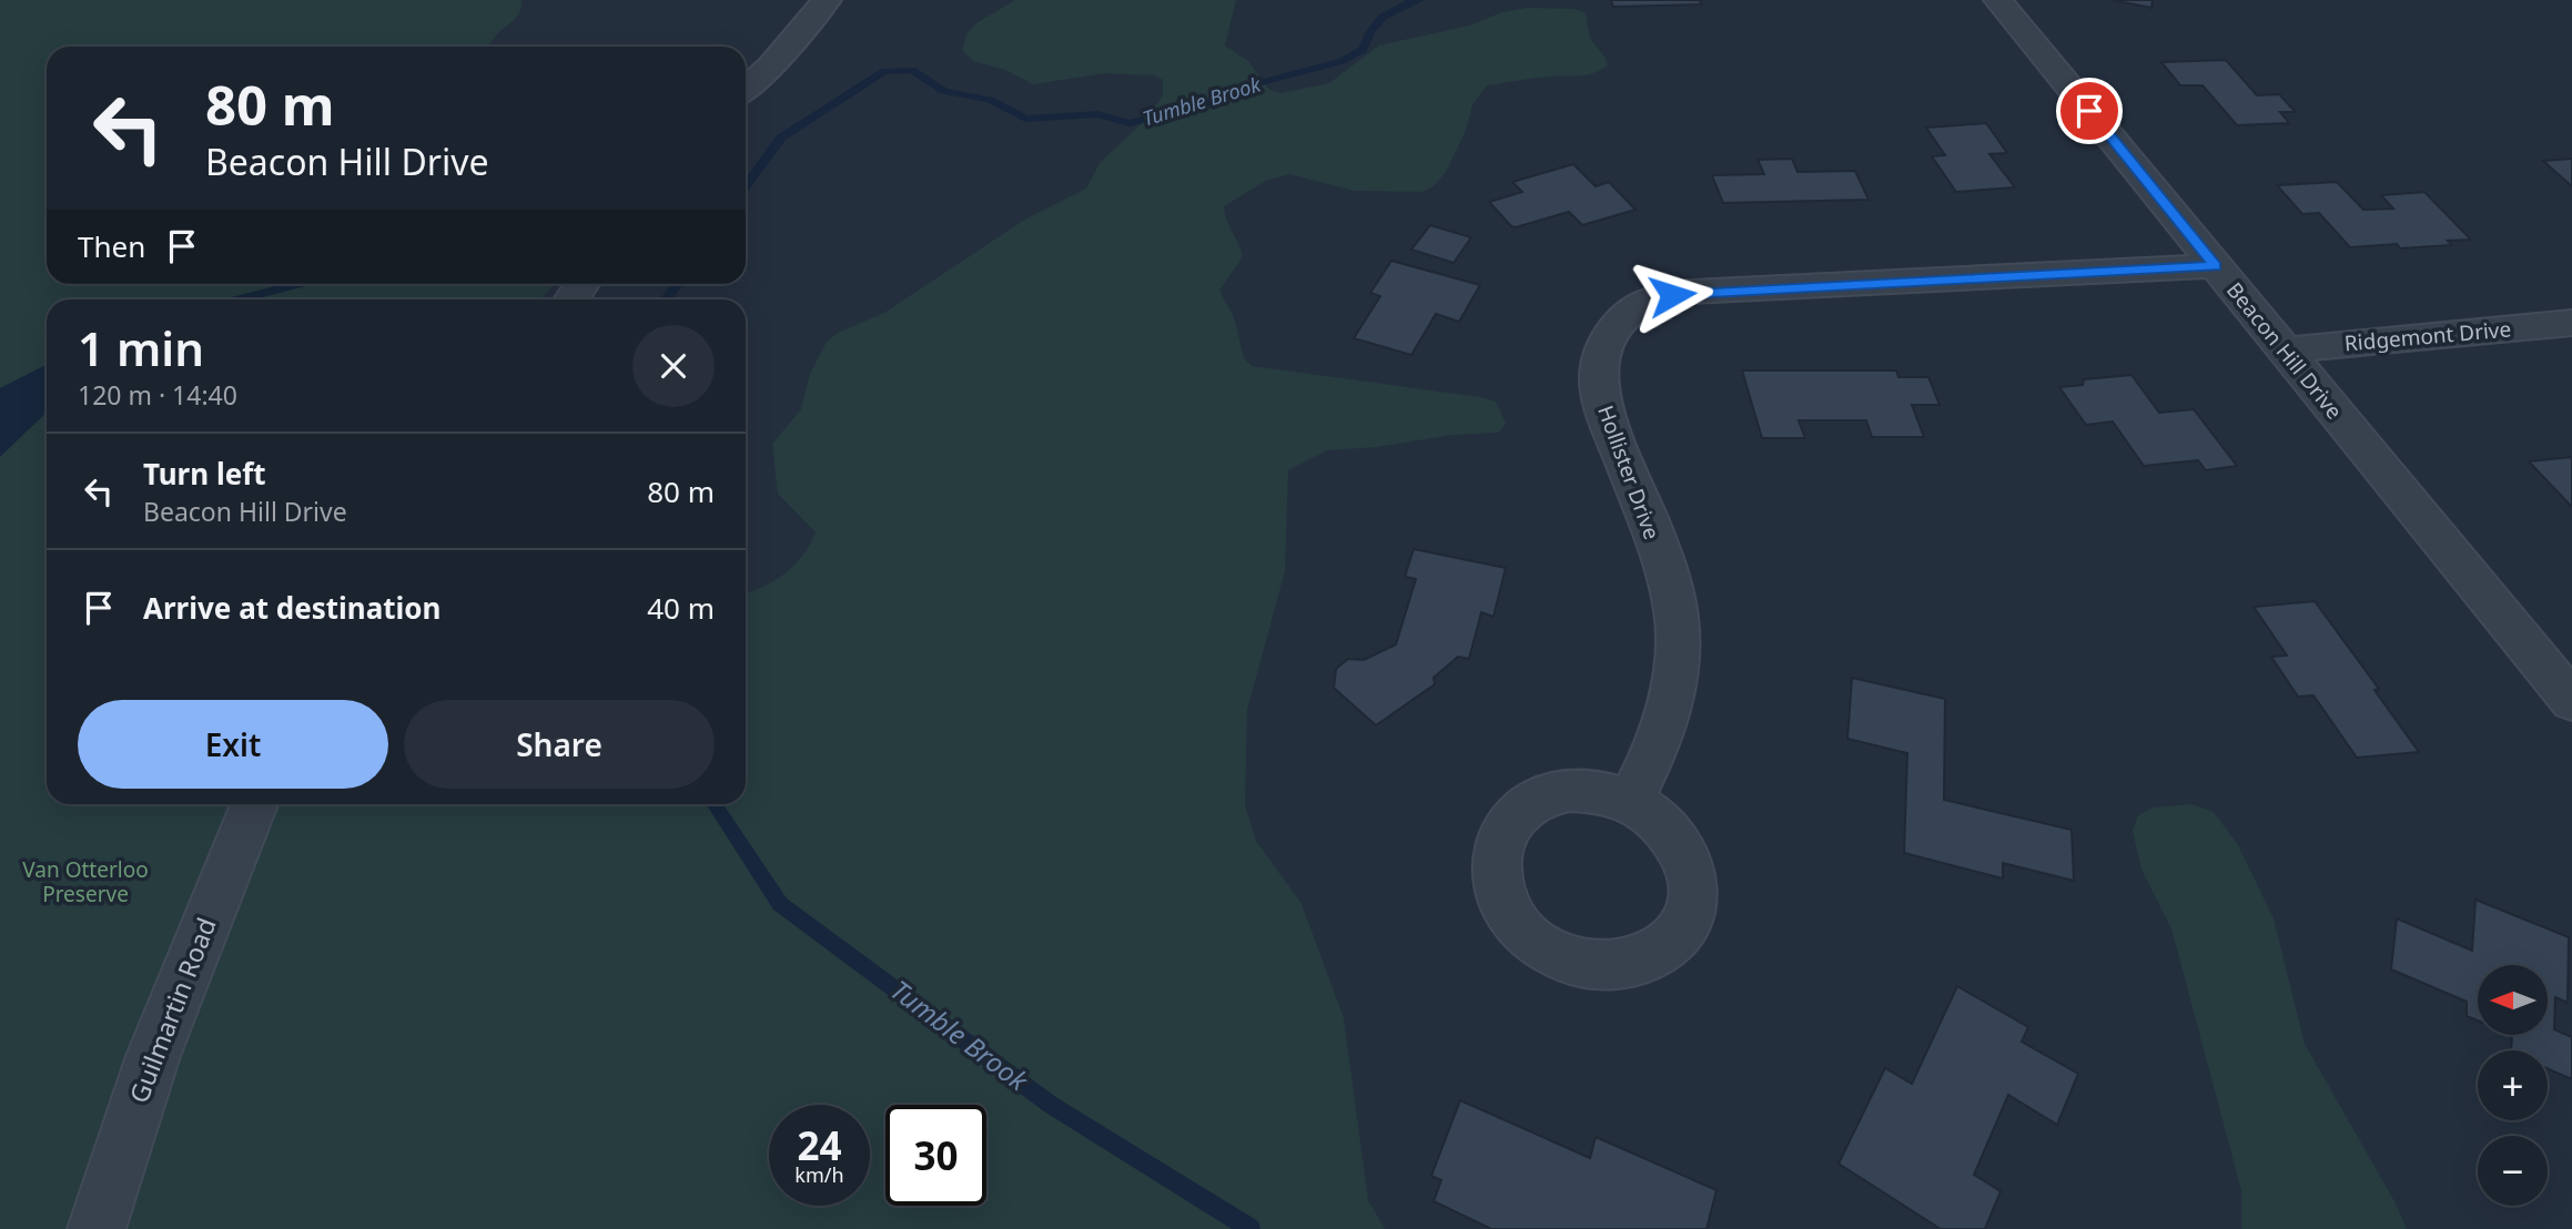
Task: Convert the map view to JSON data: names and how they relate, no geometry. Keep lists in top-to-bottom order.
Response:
{
  "streets": {
    "street": [
      "Ridgemont Drive",
      "Beacon Hill Drive",
      "Hollister Drive",
      "Guilmartin Road"
    ]
  },
  "crossings": [
    ["Ridgemont Drive", "Beacon Hill Drive"],
    ["Beacon Hill Drive", "Hollister Drive"]
  ],
  "water": ["Tumble Brook"],
  "parks": ["Van Otterloo Preserve"],
  "north": "left",
  "page": {
    "turn": ["80 m", "Beacon Hill Drive"],
    "then": "Then",
    "heading": ["1 min", "120 m · 14:40"],
    "list": [
      {
        "name": "Turn left",
        "note": "Beacon Hill Drive",
        "value": "80 m"
      },
      {
        "name": "Arrive at destination",
        "value": "40 m"
      }
    ],
    "buttons": ["Exit", "Share"],
    "map_buttons": ["+", "−"],
    "speed": "24 km/h",
    "limit": "30"
  }
}
